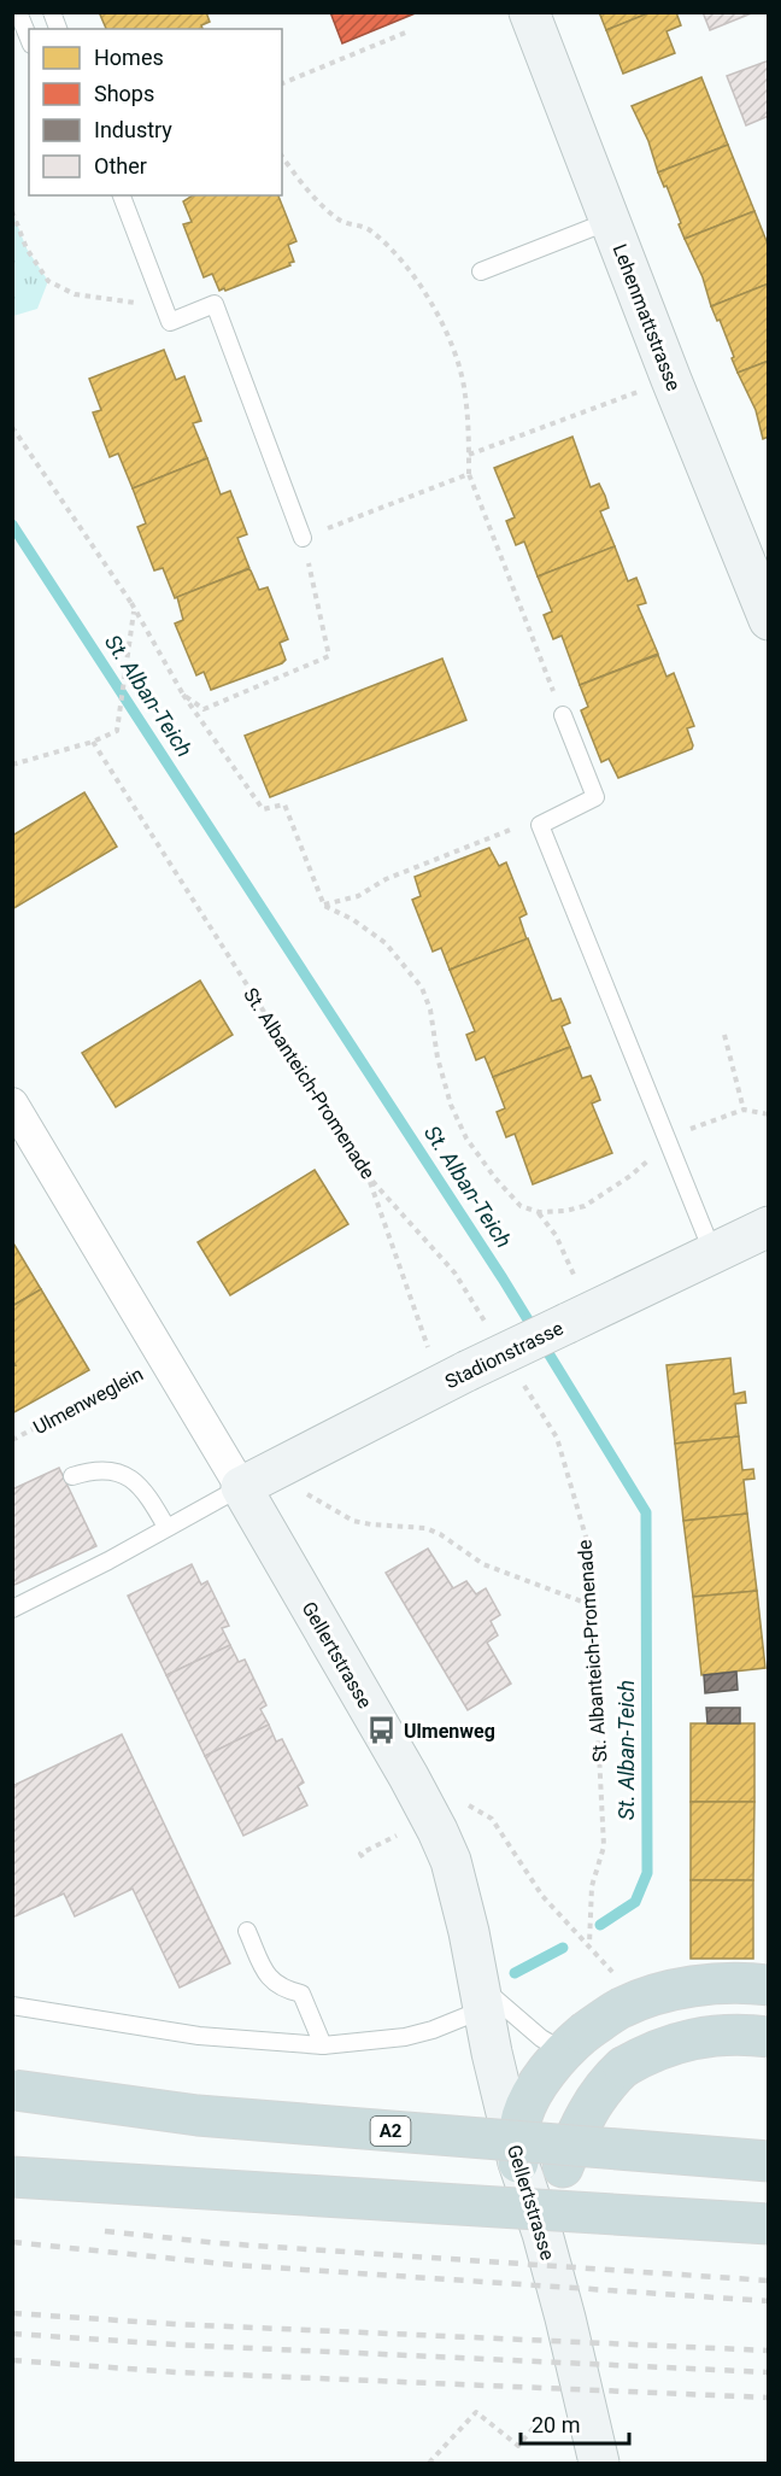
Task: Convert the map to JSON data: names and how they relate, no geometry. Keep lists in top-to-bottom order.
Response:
{
  "streets": {
    "highway": ["A2"],
    "street": ["Lehenmattstrasse", "Stadionstrasse", "Gellertstrasse"],
    "path": ["St. Albanteich-Promenade", "Ulmenweglein"]
  },
  "crossings": [
    ["Stadionstrasse", "Gellertstrasse"],
    ["Ulmenweglein", "Gellertstrasse"]
  ],
  "water": ["St. Alban-Teich"],
  "places": {
    "bus stop": ["Ulmenweg"]
  },
  "legend": [
    "Homes",
    "Shops",
    "Industry",
    "Other"
  ],
  "scale_bar": "20 m"
}
